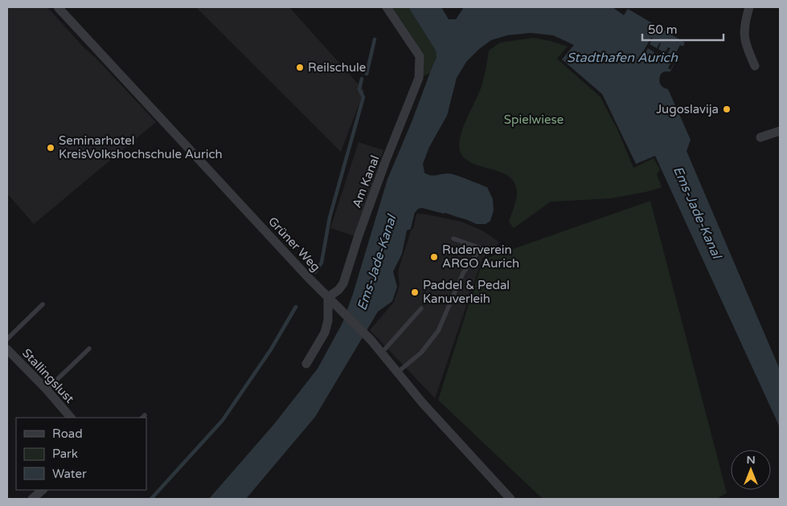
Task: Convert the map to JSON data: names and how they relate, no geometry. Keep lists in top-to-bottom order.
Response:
{
  "streets": {
    "street": ["Am Kanal", "Grüner Weg", "Stallingslust"]
  },
  "crossings": [
    ["Am Kanal", "Grüner Weg"]
  ],
  "water": ["Stadthafen Aurich", "Ems-Jade-Kanal"],
  "parks": ["Spielwiese"],
  "places": [
    "Reilschule",
    "Jugoslavija",
    "Seminarhotel KreisVolkshochschule Aurich",
    "Ruderverein ARGO Aurich",
    "Paddel & Pedal Kanuverleih"
  ],
  "legend": ["Road", "Park", "Water"],
  "scale_bar": "50 m",
  "north": "top"
}
